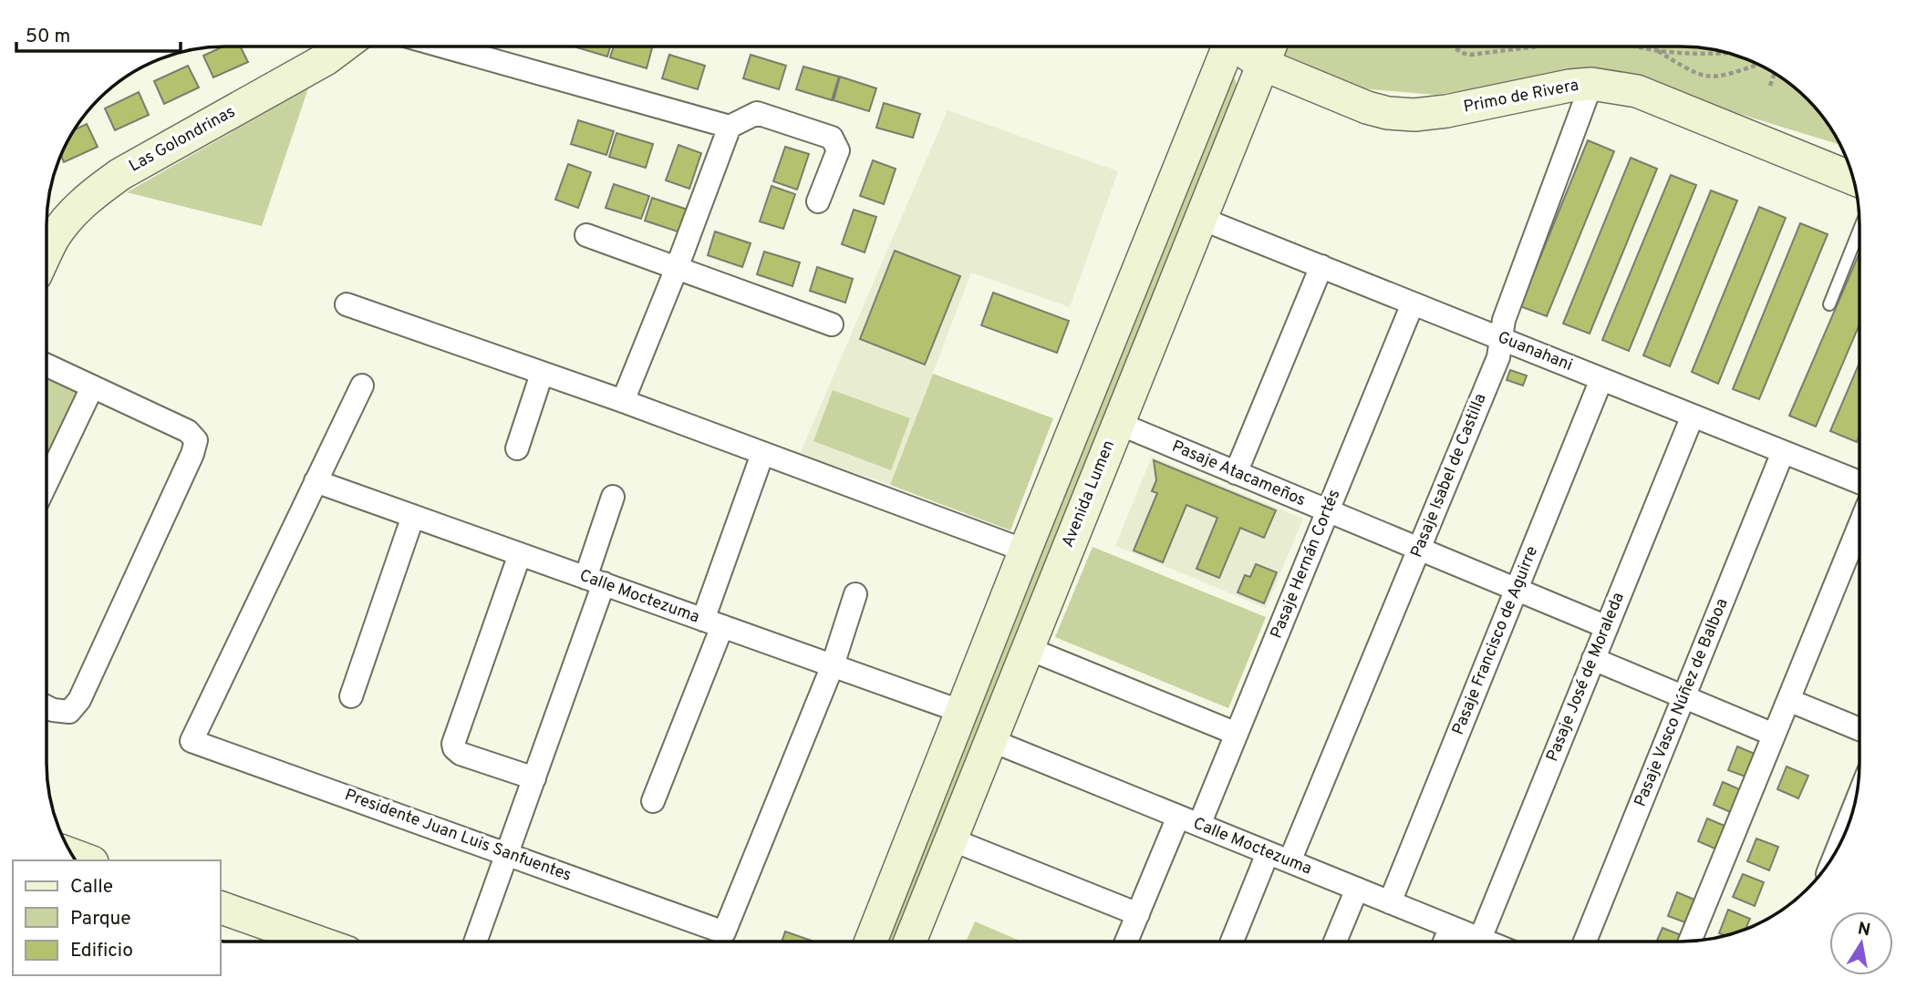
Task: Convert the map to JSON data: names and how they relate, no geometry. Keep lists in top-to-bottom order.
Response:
{
  "streets": {
    "street": [
      "Primo de Rivera",
      "Las Golondrinas",
      "Guanahani",
      "Pasaje Atacameños",
      "Pasaje Isabel de Castilla",
      "Avenida Lumen",
      "Pasaje Hernán Cortés",
      "Calle Moctezuma",
      "Pasaje Francisco de Aguirre",
      "Pasaje José de Moraleda",
      "Pasaje Vasco Núñez de Balboa",
      "Presidente Juan Luis Sanfuentes"
    ]
  },
  "crossings": [
    ["Primo de Rivera", "Pasaje Isabel de Castilla"],
    ["Primo de Rivera", "Avenida Lumen"],
    ["Guanahani", "Pasaje Isabel de Castilla"],
    ["Guanahani", "Avenida Lumen"],
    ["Guanahani", "Pasaje Hernán Cortés"],
    ["Guanahani", "Pasaje Francisco de Aguirre"],
    ["Guanahani", "Pasaje José de Moraleda"],
    ["Guanahani", "Pasaje Vasco Núñez de Balboa"],
    ["Pasaje Atacameños", "Pasaje Isabel de Castilla"],
    ["Pasaje Atacameños", "Avenida Lumen"],
    ["Pasaje Atacameños", "Pasaje Hernán Cortés"],
    ["Pasaje Atacameños", "Pasaje Francisco de Aguirre"],
    ["Pasaje Atacameños", "Pasaje José de Moraleda"],
    ["Pasaje Isabel de Castilla", "Calle Moctezuma"],
    ["Avenida Lumen", "Calle Moctezuma"],
    ["Pasaje Hernán Cortés", "Calle Moctezuma"],
    ["Calle Moctezuma", "Pasaje Francisco de Aguirre"],
    ["Calle Moctezuma", "Pasaje José de Moraleda"],
    ["Calle Moctezuma", "Presidente Juan Luis Sanfuentes"]
  ],
  "legend": ["Calle", "Parque", "Edificio"],
  "scale_bar": "50 m",
  "north": "top"
}
